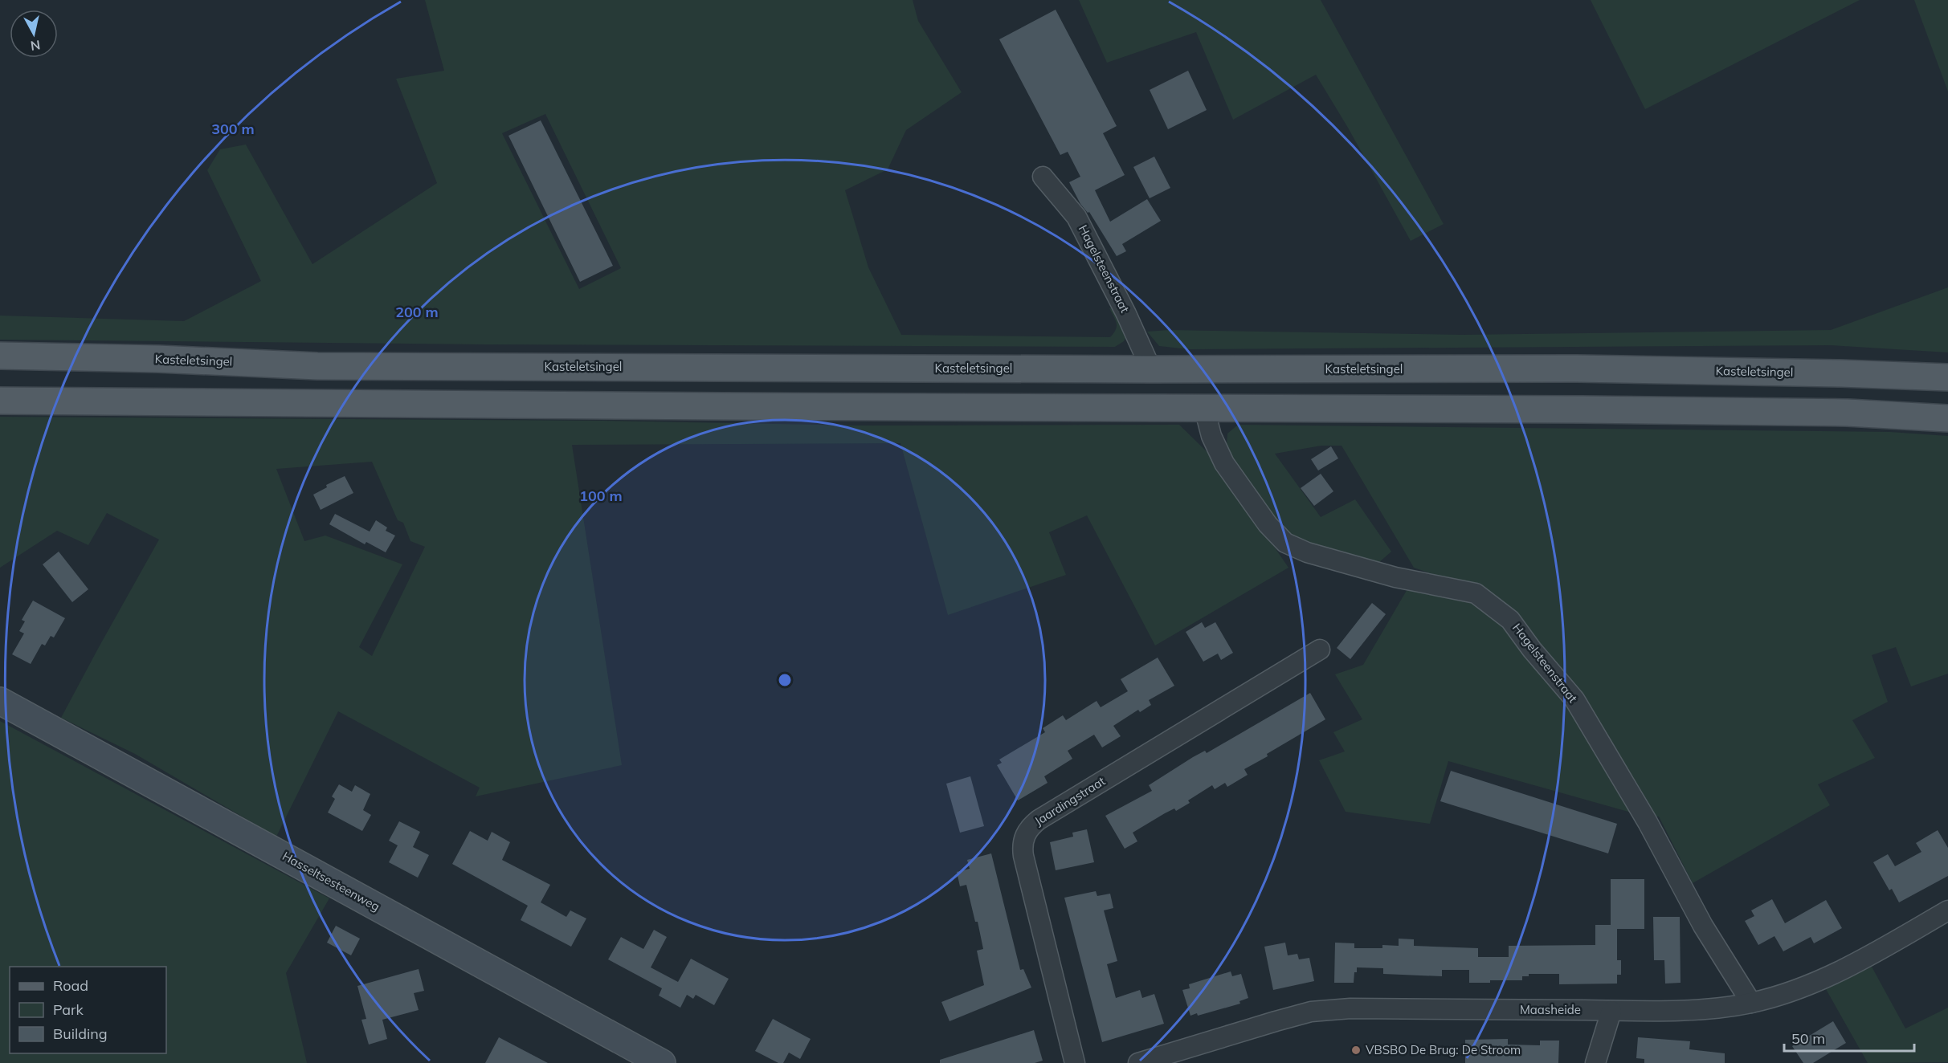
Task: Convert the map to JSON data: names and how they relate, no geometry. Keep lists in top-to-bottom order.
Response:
{
  "streets": {
    "main road": ["Kasteletsingel"],
    "street": [
      "Hagelsteenstraat",
      "Jaardingstraat",
      "Hasseltsesteenweg",
      "Maasheide"
    ]
  },
  "crossings": [
    ["Hagelsteenstraat", "Kasteletsingel"],
    ["Hagelsteenstraat", "Maasheide"]
  ],
  "places": ["VBSBO De Brug: De Stroom"],
  "legend": ["Road", "Park", "Building"],
  "scale_bar": "50 m",
  "north": "bottom",
  "rings": ["300 m", "200 m", "100 m"]
}
